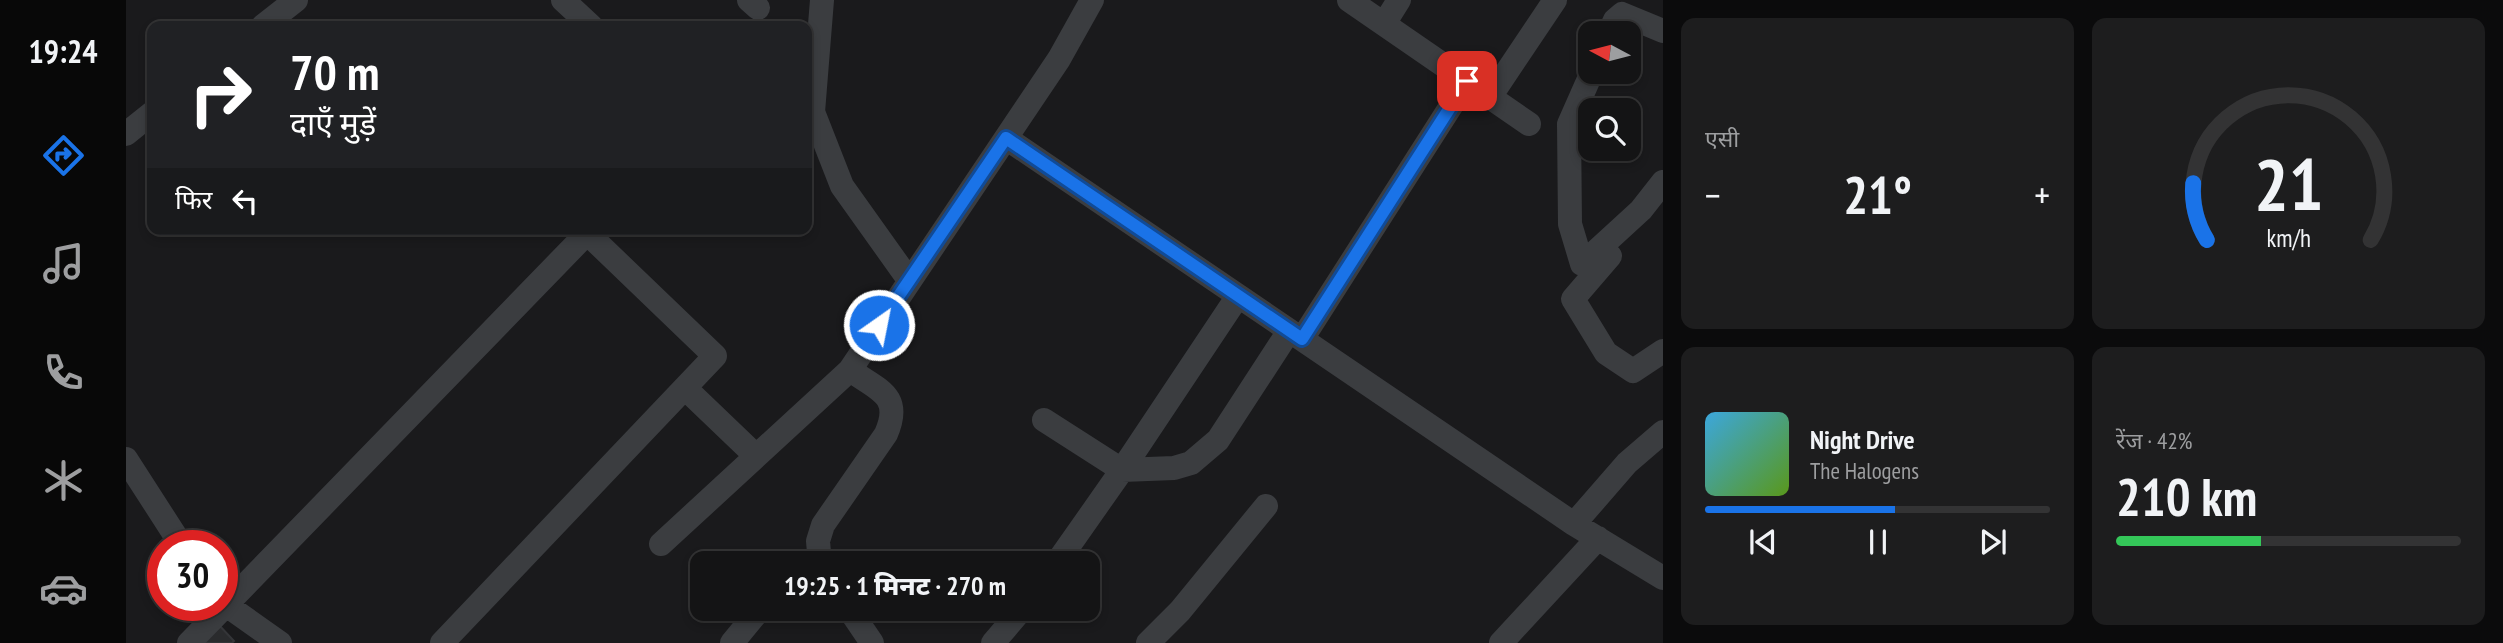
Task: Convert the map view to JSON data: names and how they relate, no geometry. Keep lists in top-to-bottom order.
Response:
{
  "north": "left",
  "page": {
    "tabs": "19:24",
    "tile": [
      "एसी",
      ["रेंज · 42%", "210 km"]
    ],
    "turn": ["70 m", "दाएँ मुड़ें"],
    "heat": ["−", "21°", "+"],
    "then": "फिर",
    "song": ["Night Drive", "The Halogens"],
    "limit": "30",
    "trip": "19:25 · 1 मिनट · 270 m",
    "gauge": ["21", "km/h"]
  }
}
